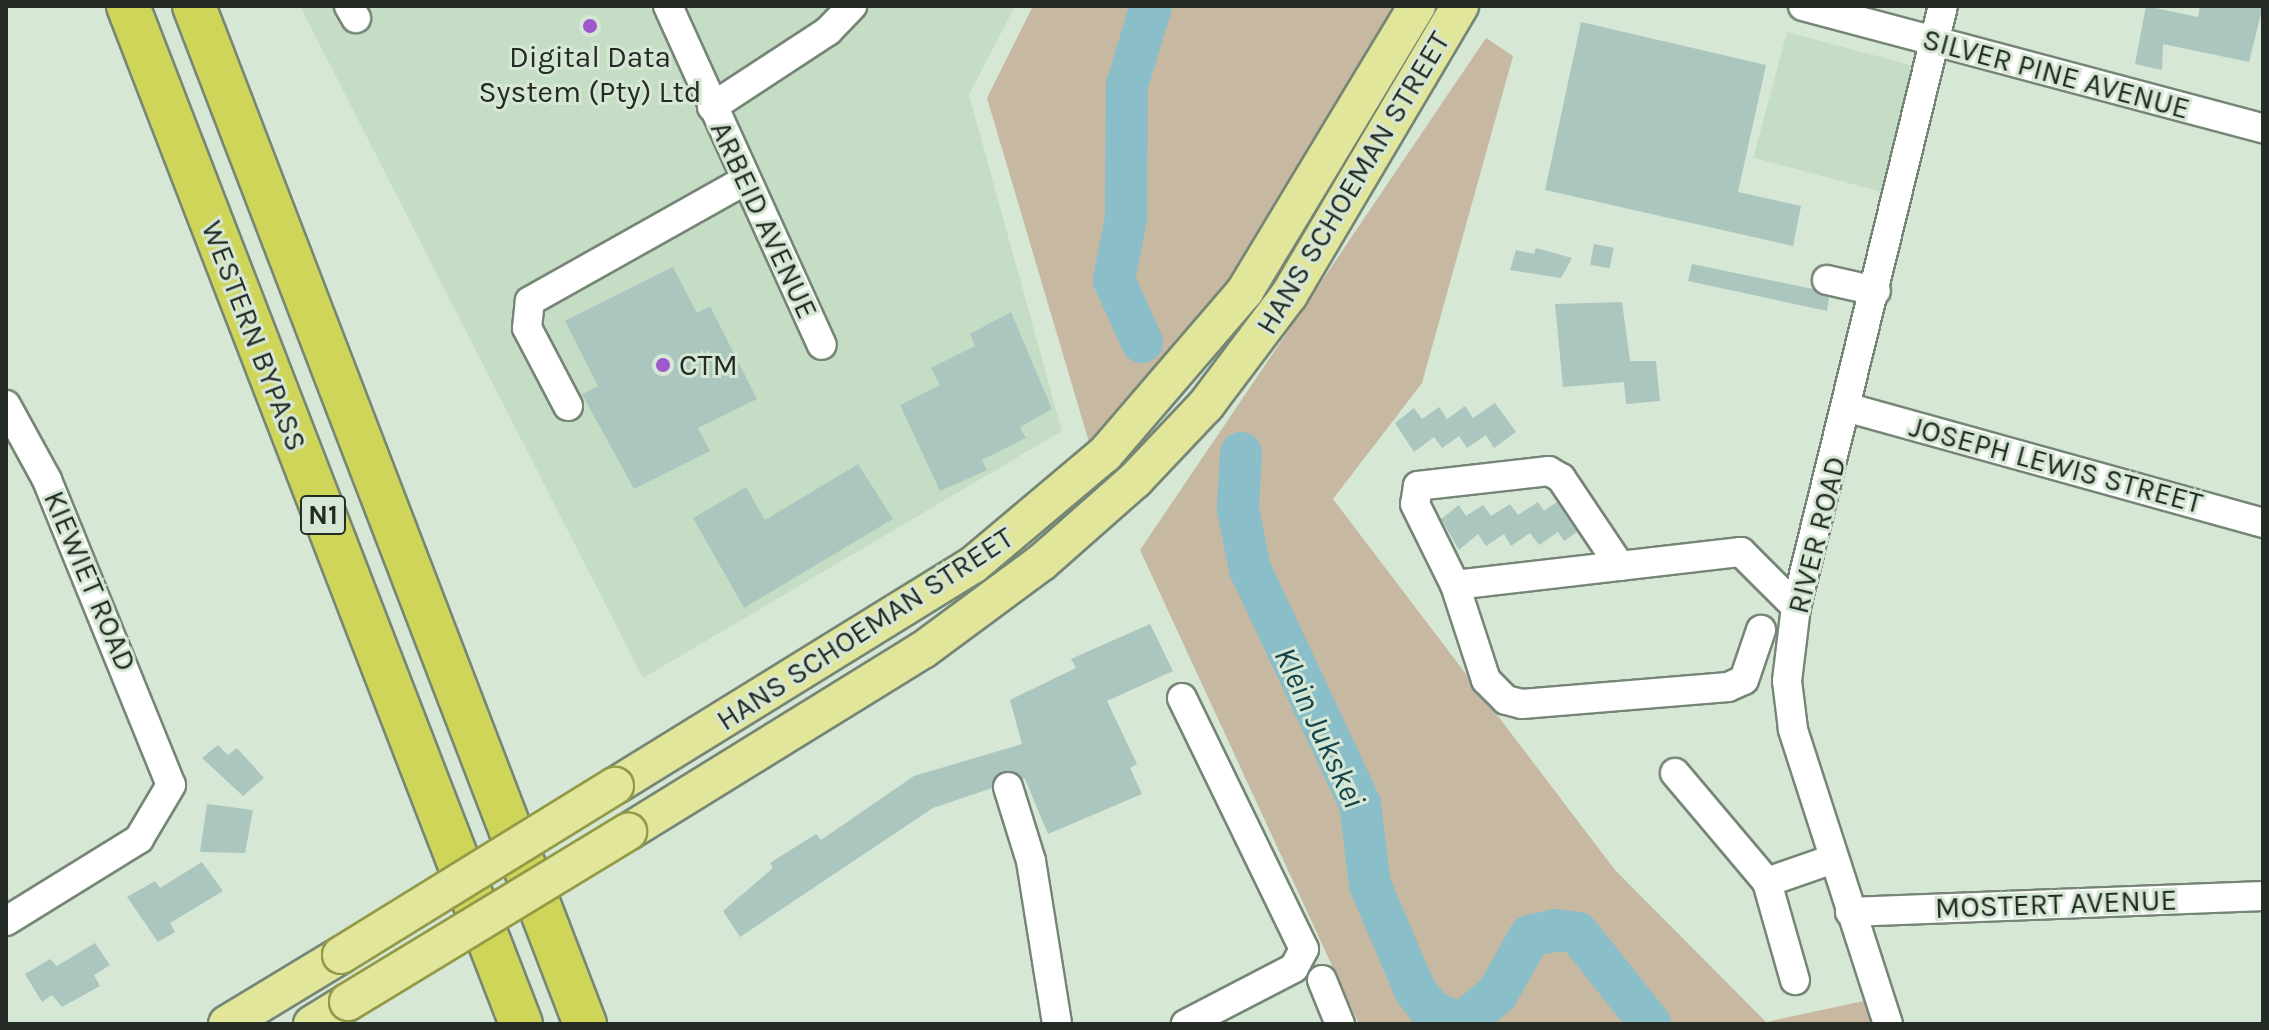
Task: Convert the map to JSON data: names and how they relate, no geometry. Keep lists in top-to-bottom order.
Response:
{
  "streets": {
    "highway": ["WESTERN BYPASS", "N1"],
    "main road": ["HANS SCHOEMAN STREET"],
    "street": [
      "SILVER PINE AVENUE",
      "ARBEID AVENUE",
      "JOSEPH LEWIS STREET",
      "RIVER ROAD",
      "KIEWIET ROAD",
      "MOSTERT AVENUE"
    ]
  },
  "crossings": [
    ["SILVER PINE AVENUE", "RIVER ROAD"],
    ["JOSEPH LEWIS STREET", "RIVER ROAD"],
    ["RIVER ROAD", "MOSTERT AVENUE"]
  ],
  "water": ["Klein Jukskei"],
  "places": ["Digital Data System (Pty) Ltd", "CTM"]
}
